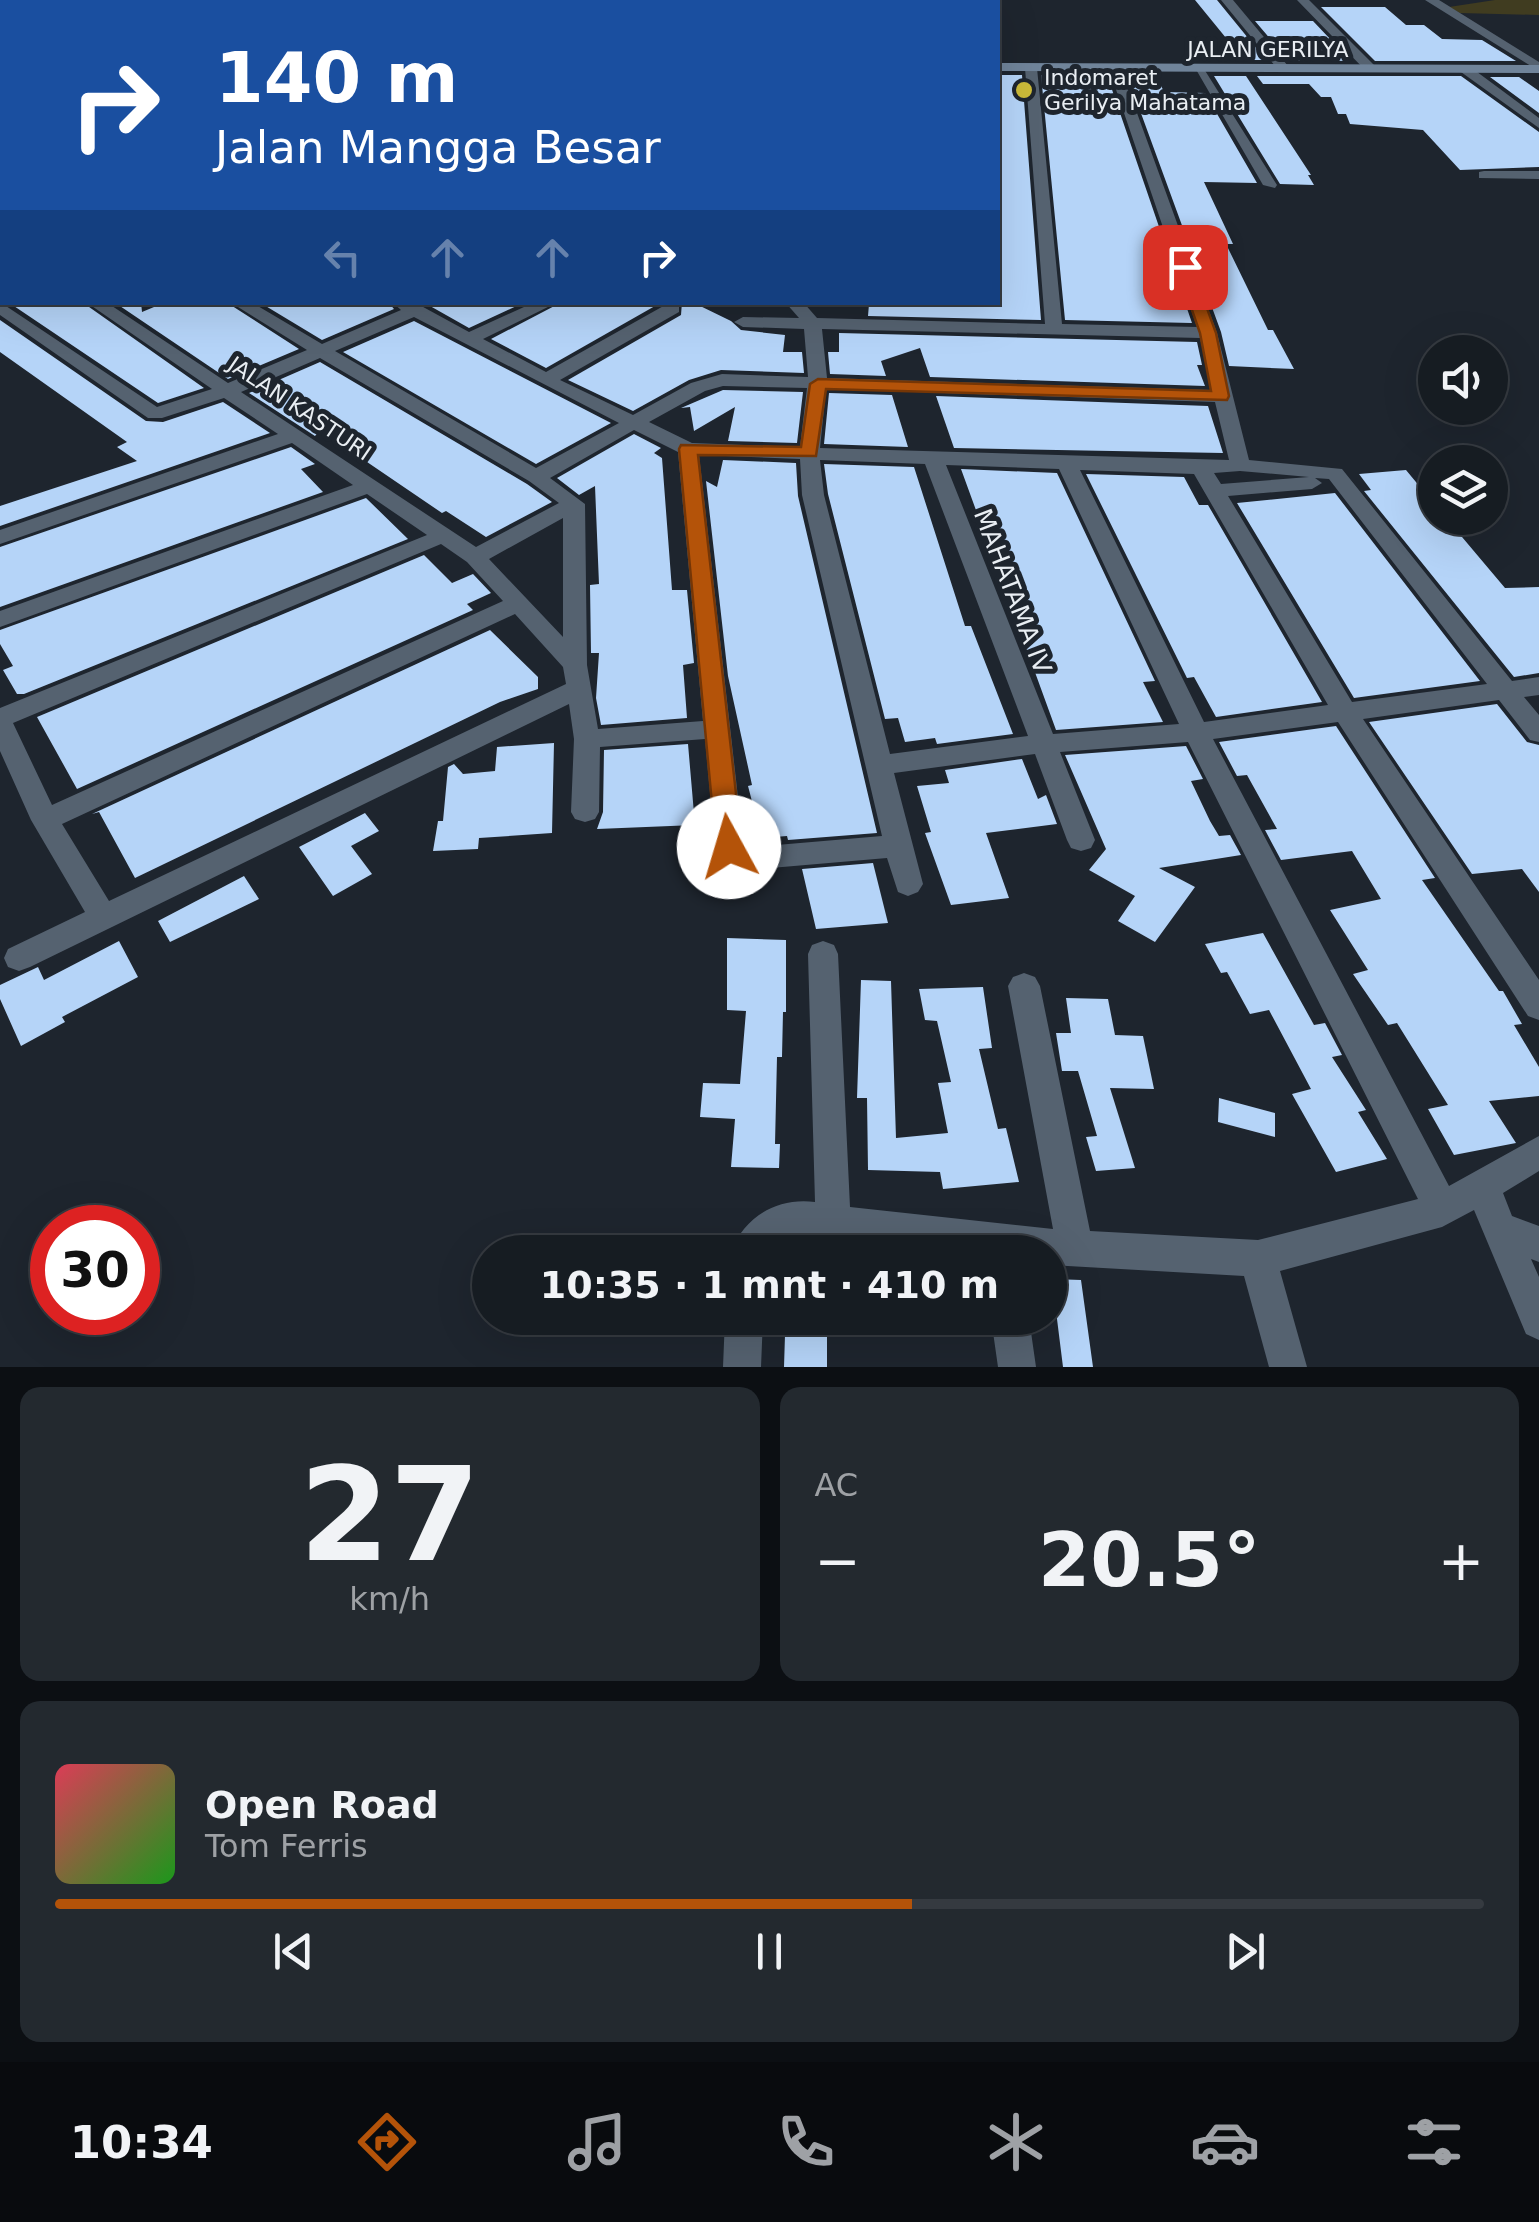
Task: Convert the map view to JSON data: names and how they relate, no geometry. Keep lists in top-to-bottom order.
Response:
{
  "streets": {
    "street": ["JALAN GERILYA", "JALAN KASTURI", "MAHATAMA IV"]
  },
  "places": ["Indomaret Gerilya Mahatama"],
  "page": {
    "turn": ["140 m", "Jalan Mangga Besar"],
    "limit": "30",
    "trip": "10:35 · 1 mnt · 410 m",
    "tile": [
      ["27", "km/h"],
      "AC"
    ],
    "heat": ["−", "20.5°", "+"],
    "song": ["Open Road", "Tom Ferris"],
    "tabs": "10:34"
  }
}
